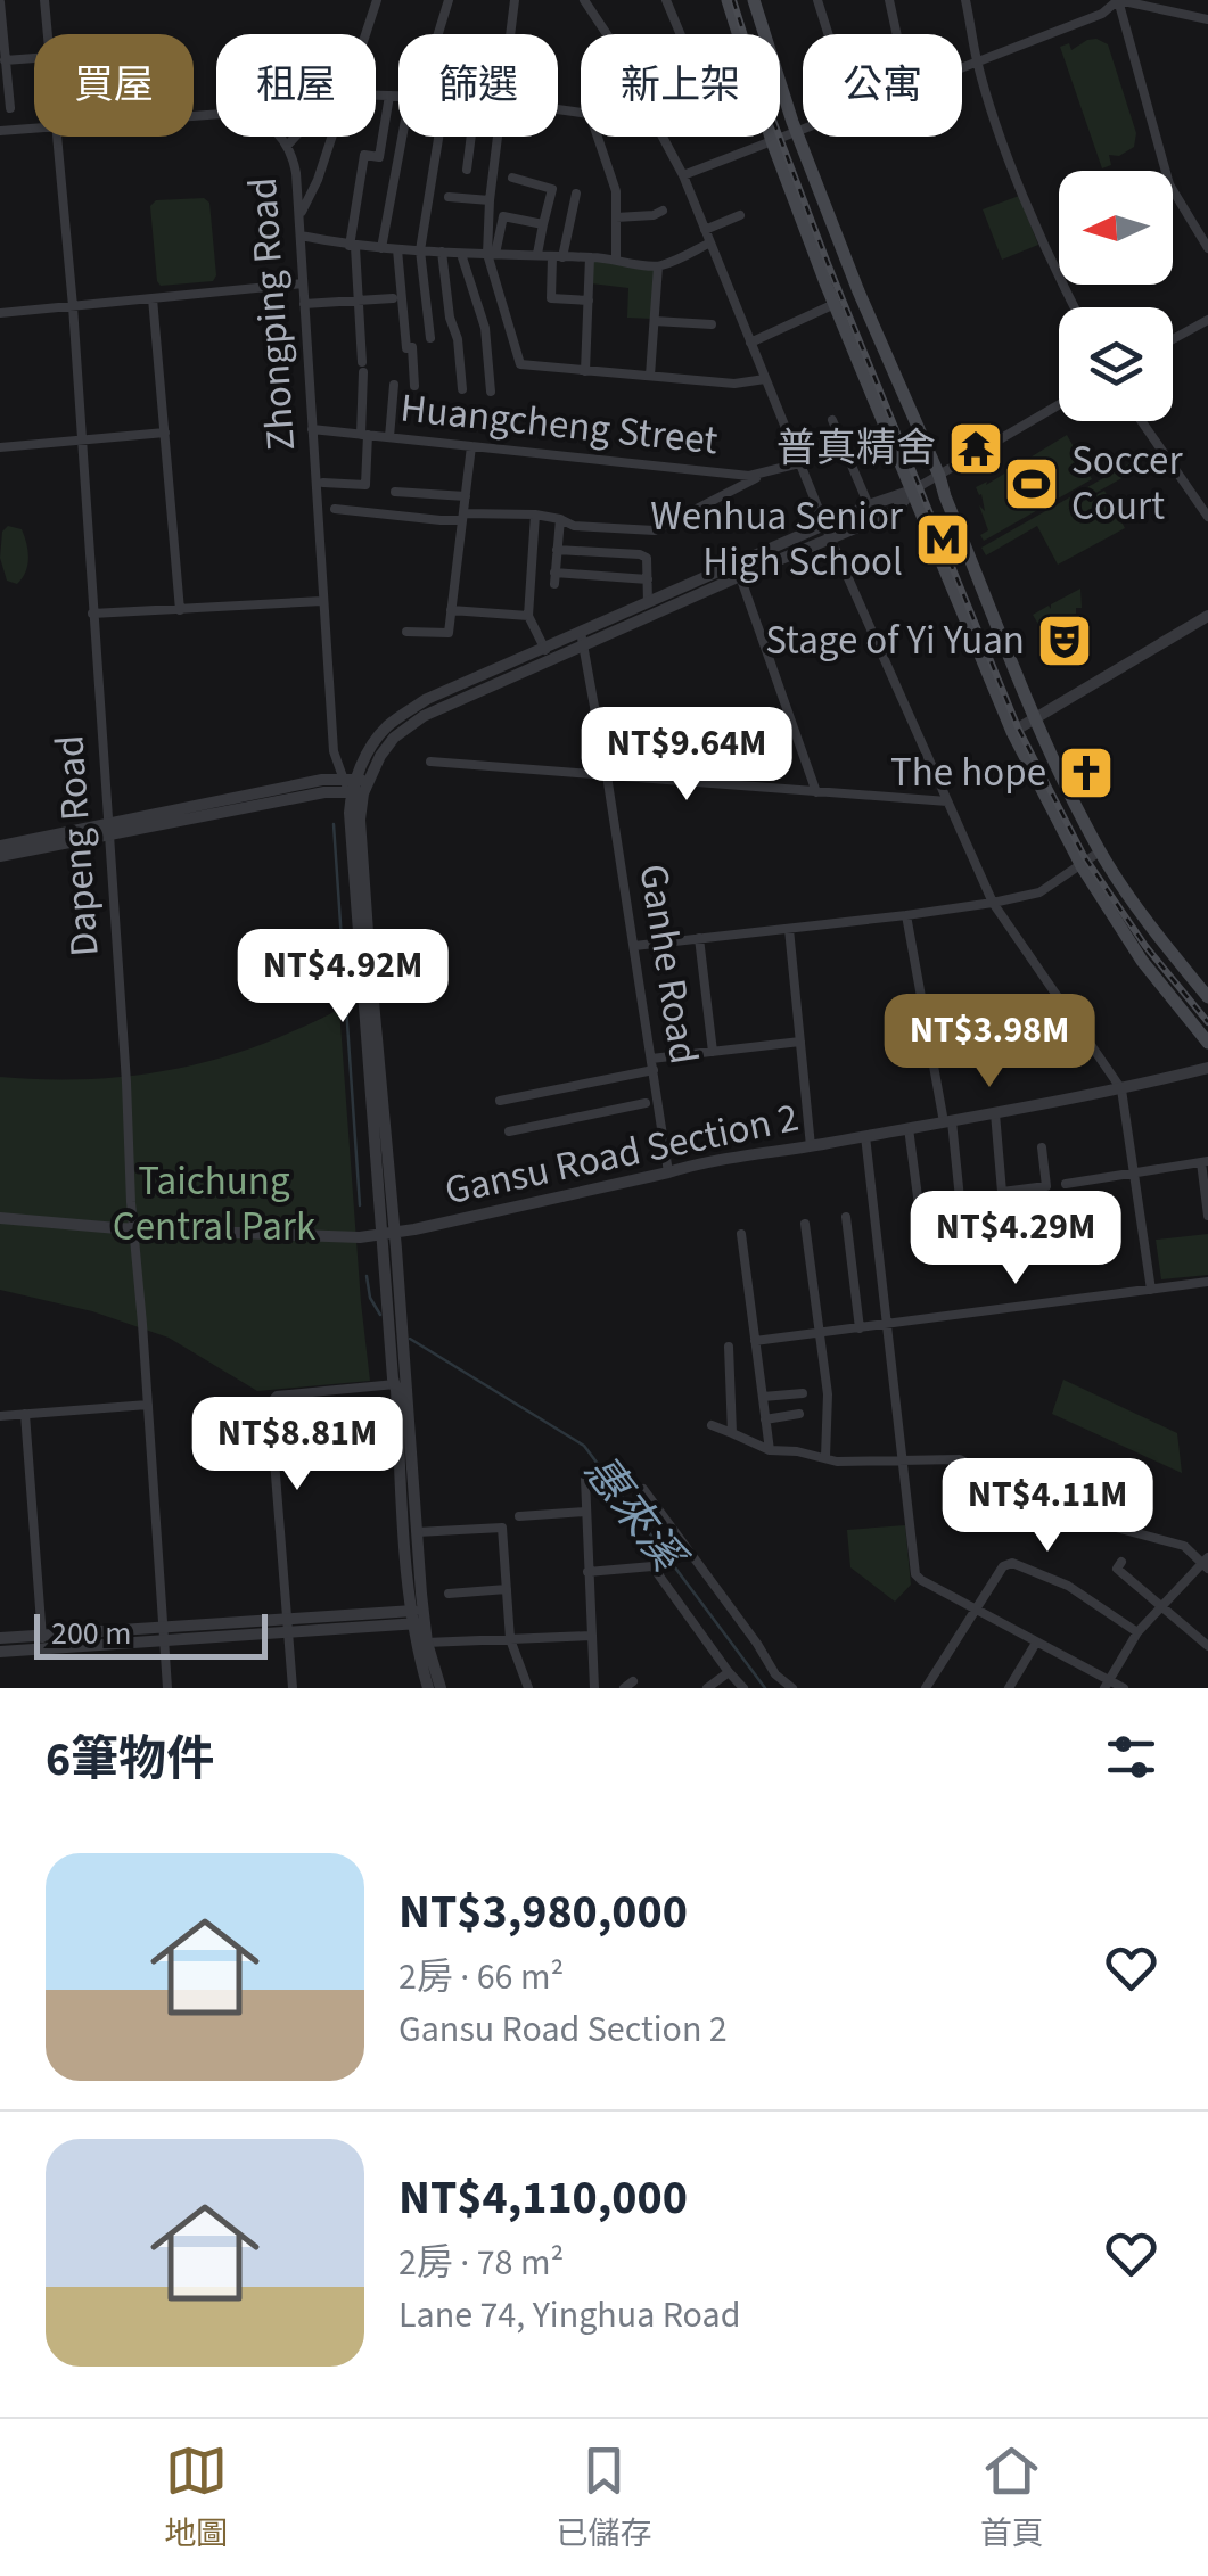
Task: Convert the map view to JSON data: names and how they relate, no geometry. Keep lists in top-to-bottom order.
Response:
{
  "streets": {
    "street": [
      "Zhongping Road",
      "Huangcheng Street",
      "Dapeng Road",
      "Ganhe Road",
      "Gansu Road Section 2"
    ]
  },
  "crossings": [
    ["Zhongping Road", "Huangcheng Street"],
    ["Dapeng Road", "Gansu Road Section 2"],
    ["Ganhe Road", "Gansu Road Section 2"]
  ],
  "water": ["惠來溪"],
  "parks": ["Taichung Central Park"],
  "places": {
    "temple": ["普真精舍"],
    "sports": ["Soccer Court"],
    "metro station": ["Wenhua Senior High School"],
    "theatre": ["Stage of Yi Yuan"],
    "church": ["The hope"]
  },
  "scale_bar": "200 m",
  "north": "left",
  "page": {
    "chip": [
      "買屋",
      "租屋",
      "篩選",
      "新上架",
      "公寓"
    ],
    "price": [
      "NT$9.64M",
      "NT$4.92M",
      "NT$3.98M",
      "NT$4.29M",
      "NT$8.81M",
      "NT$4.11M"
    ],
    "scale": "200 m",
    "heading": "6筆物件",
    "list": [
      {
        "name": "NT$3,980,000",
        "note": "2房 · 66 m² · Gansu Road Section 2"
      },
      {
        "name": "NT$4,110,000",
        "note": "2房 · 78 m² · Lane 74, Yinghua Road"
      }
    ],
    "tabs": ["地圖", "已儲存", "首頁"]
  }
}
